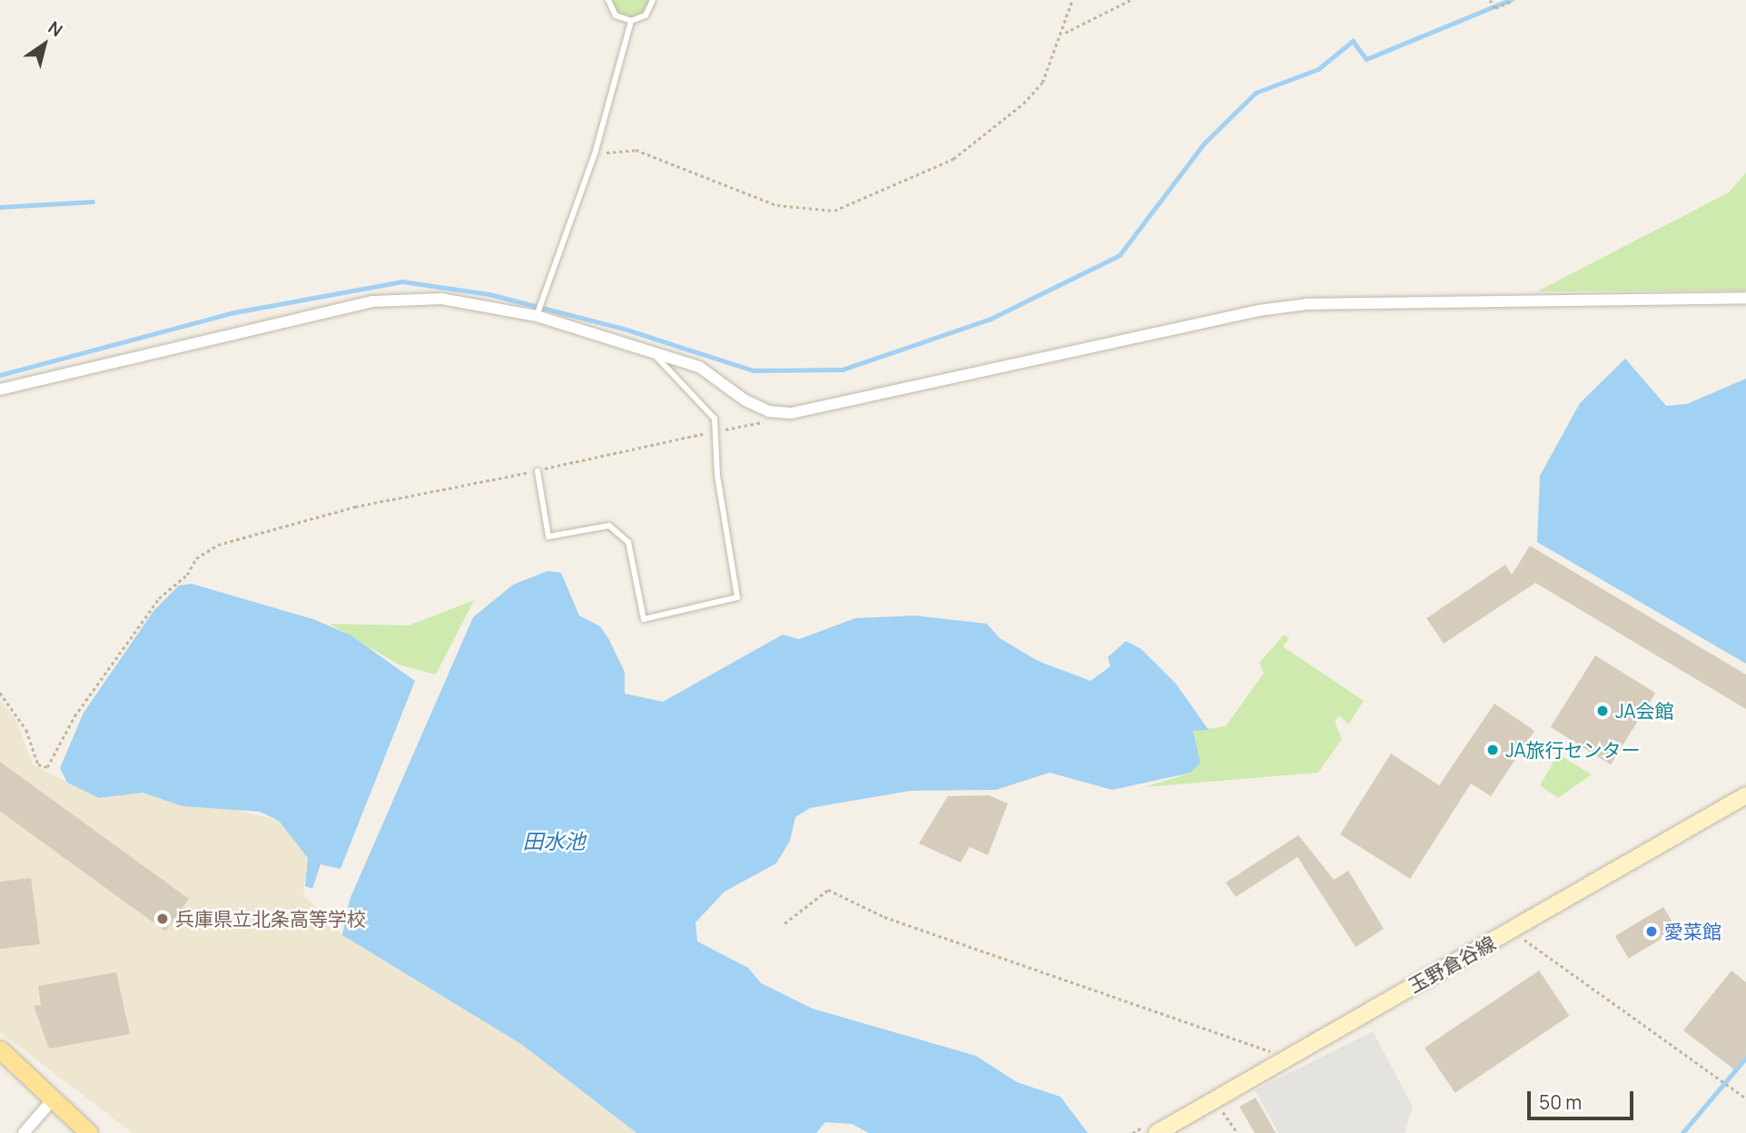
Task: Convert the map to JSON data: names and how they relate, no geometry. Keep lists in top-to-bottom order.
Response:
{
  "streets": {
    "main road": ["玉野倉谷線"]
  },
  "water": ["田水池"],
  "places": [
    "JA会館",
    "JA旅行センター",
    "兵庫県立北条高等学校",
    "愛菜館"
  ],
  "scale_bar": "50 m",
  "north": "top right"
}
